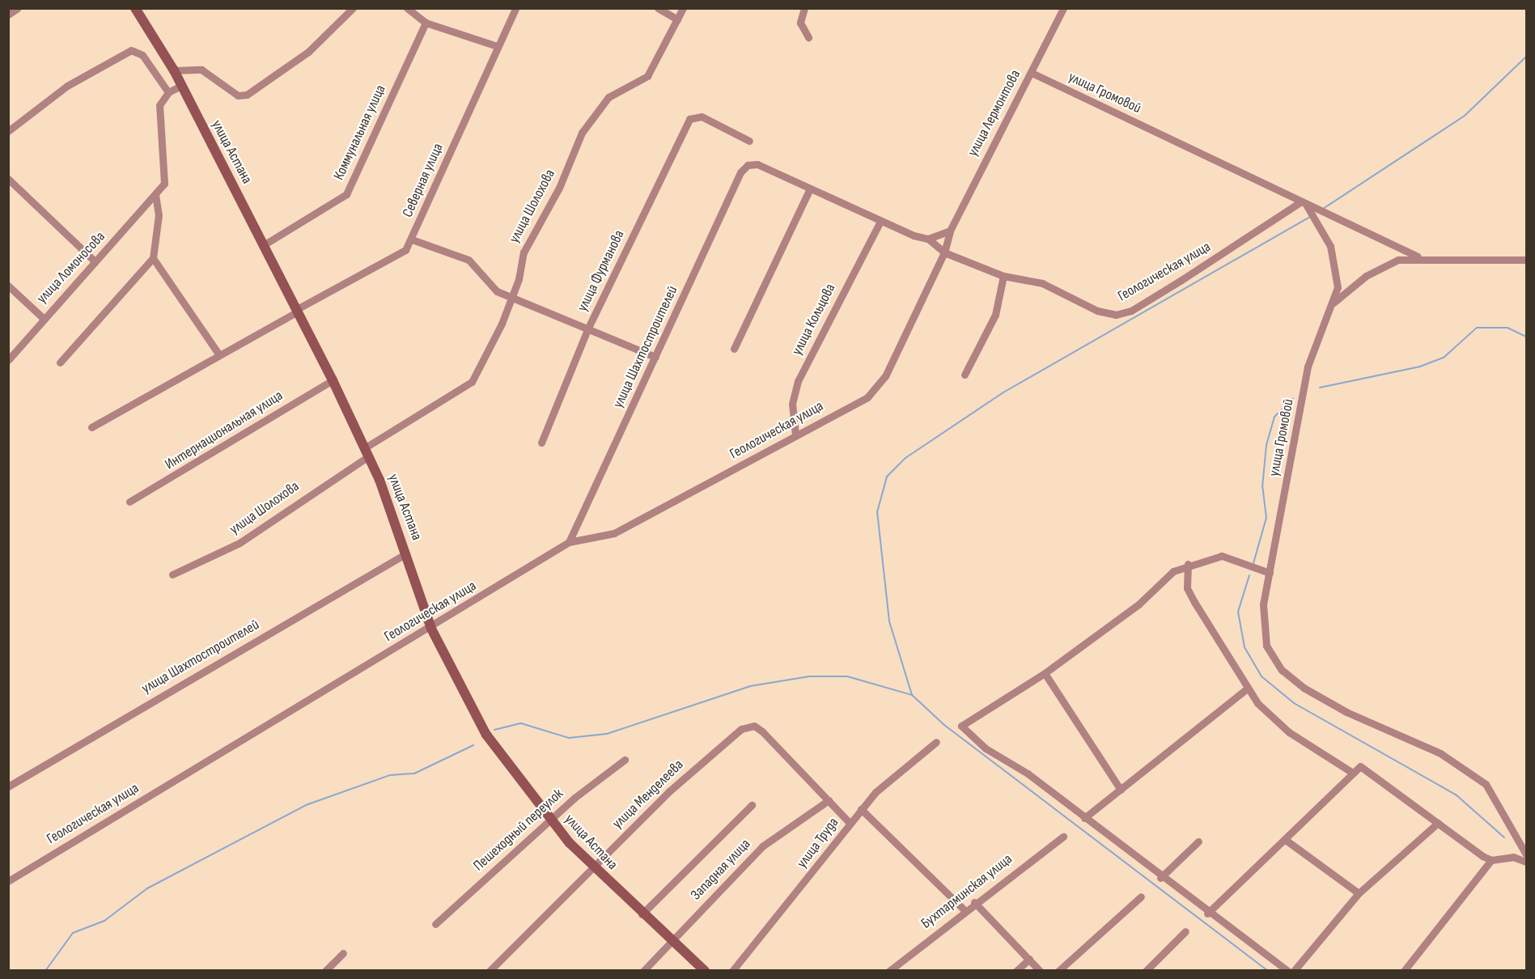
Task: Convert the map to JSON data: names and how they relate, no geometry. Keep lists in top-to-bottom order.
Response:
{
  "streets": {
    "street": [
      "улица Громовой",
      "улица Лермонтова",
      "Коммунальная улица",
      "улица Астана",
      "Северная улица",
      "улица Шолохова",
      "улица Ломоносова",
      "улица Фурманова",
      "Геологическая улица",
      "улица Кольцова",
      "улица Шахтостроителей",
      "Интернациональная улица",
      "улица Менделеева",
      "Пешеходный переулок",
      "улица Труда",
      "Западная улица",
      "Бухтарминская улица"
    ]
  },
  "crossings": [
    ["улица Громовой", "улица Лермонтова"],
    ["улица Громовой", "Геологическая улица"],
    ["улица Лермонтова", "Геологическая улица"],
    ["Коммунальная улица", "улица Астана"],
    ["улица Астана", "Северная улица"],
    ["улица Астана", "улица Шолохова"],
    ["улица Астана", "Геологическая улица"],
    ["улица Астана", "улица Шахтостроителей"],
    ["улица Астана", "Интернациональная улица"],
    ["улица Астана", "улица Менделеева"],
    ["улица Астана", "Пешеходный переулок"],
    ["улица Астана", "Западная улица"],
    ["Геологическая улица", "улица Кольцова"],
    ["Геологическая улица", "улица Шахтостроителей"],
    ["улица Менделеева", "Западная улица"]
  ]
}
